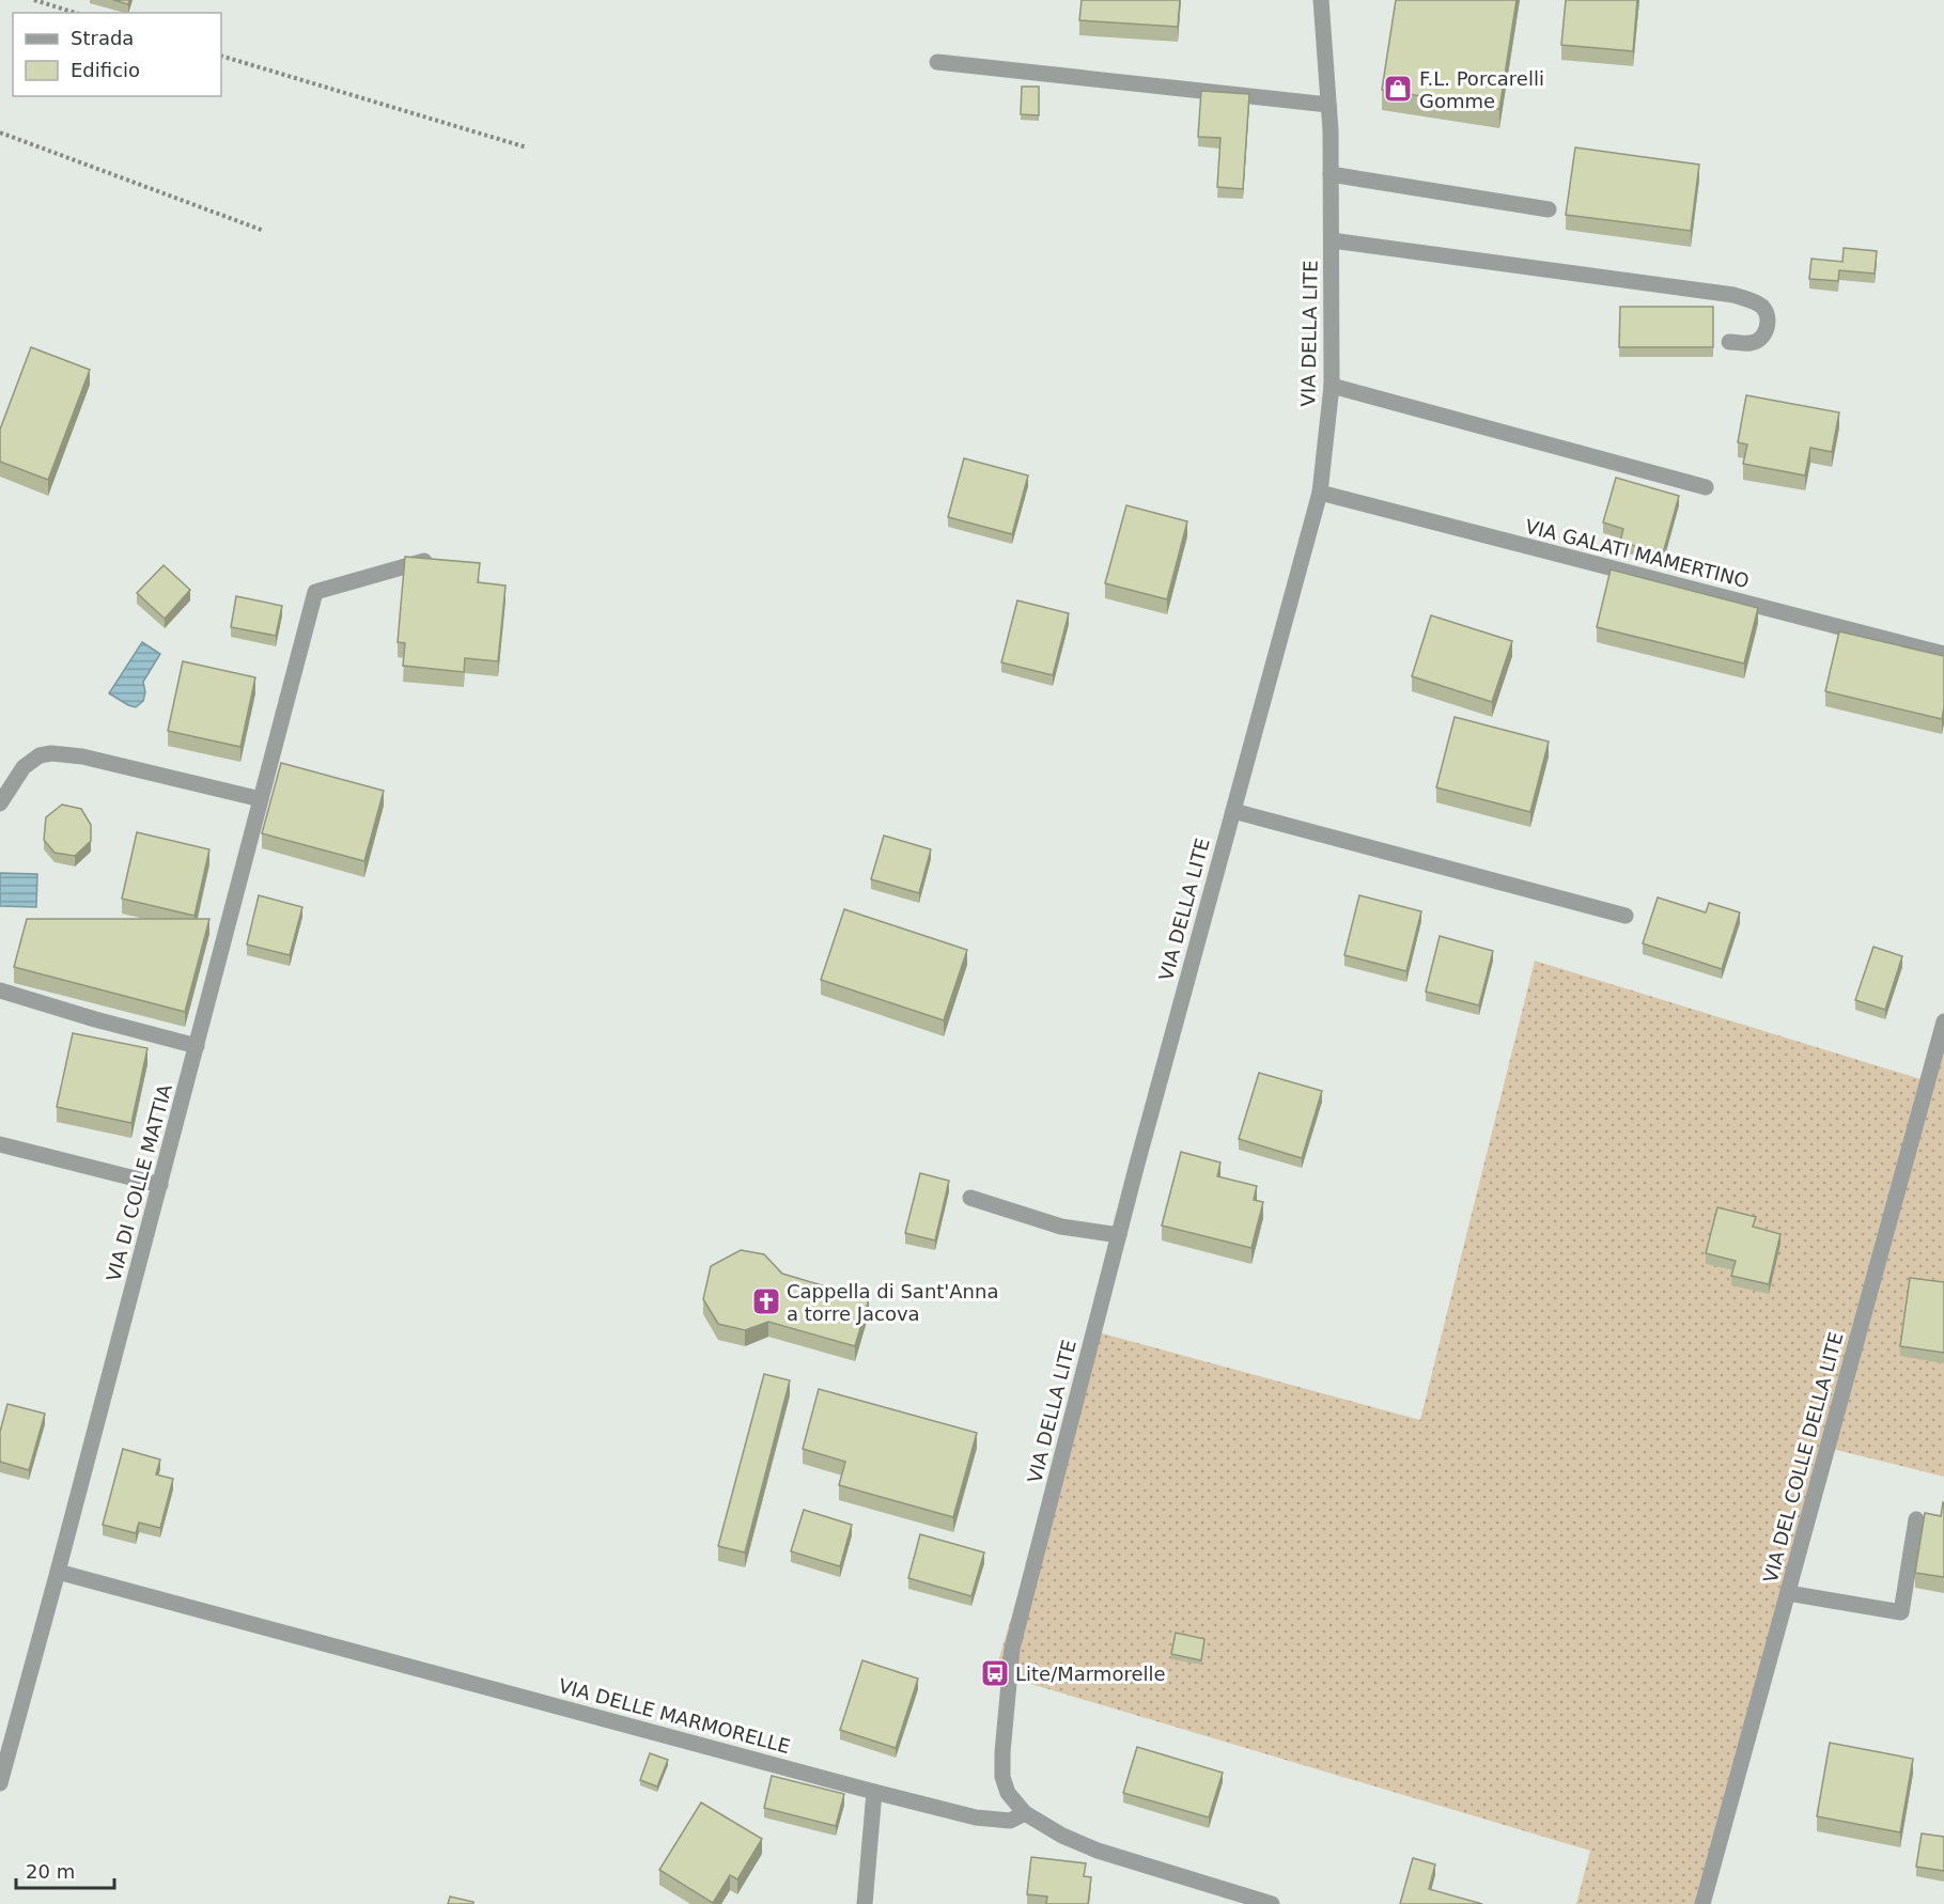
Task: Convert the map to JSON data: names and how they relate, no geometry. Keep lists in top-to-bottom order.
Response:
{
  "streets": {
    "street": [
      "VIA DELLA LITE",
      "VIA GALATI MAMERTINO",
      "VIA DI COLLE MATTIA",
      "VIA DEL COLLE DELLA LITE",
      "VIA DELLE MARMORELLE"
    ]
  },
  "crossings": [
    ["VIA DELLA LITE", "VIA GALATI MAMERTINO"],
    ["VIA DELLA LITE", "VIA DELLE MARMORELLE"],
    ["VIA DI COLLE MATTIA", "VIA DELLE MARMORELLE"]
  ],
  "places": {
    "shop": ["F.L. Porcarelli Gomme"],
    "church": ["Cappella di Sant'Anna a torre Jacova"],
    "bus stop": ["Lite/Marmorelle"]
  },
  "legend": ["Strada", "Edificio"],
  "scale_bar": "20 m"
}
